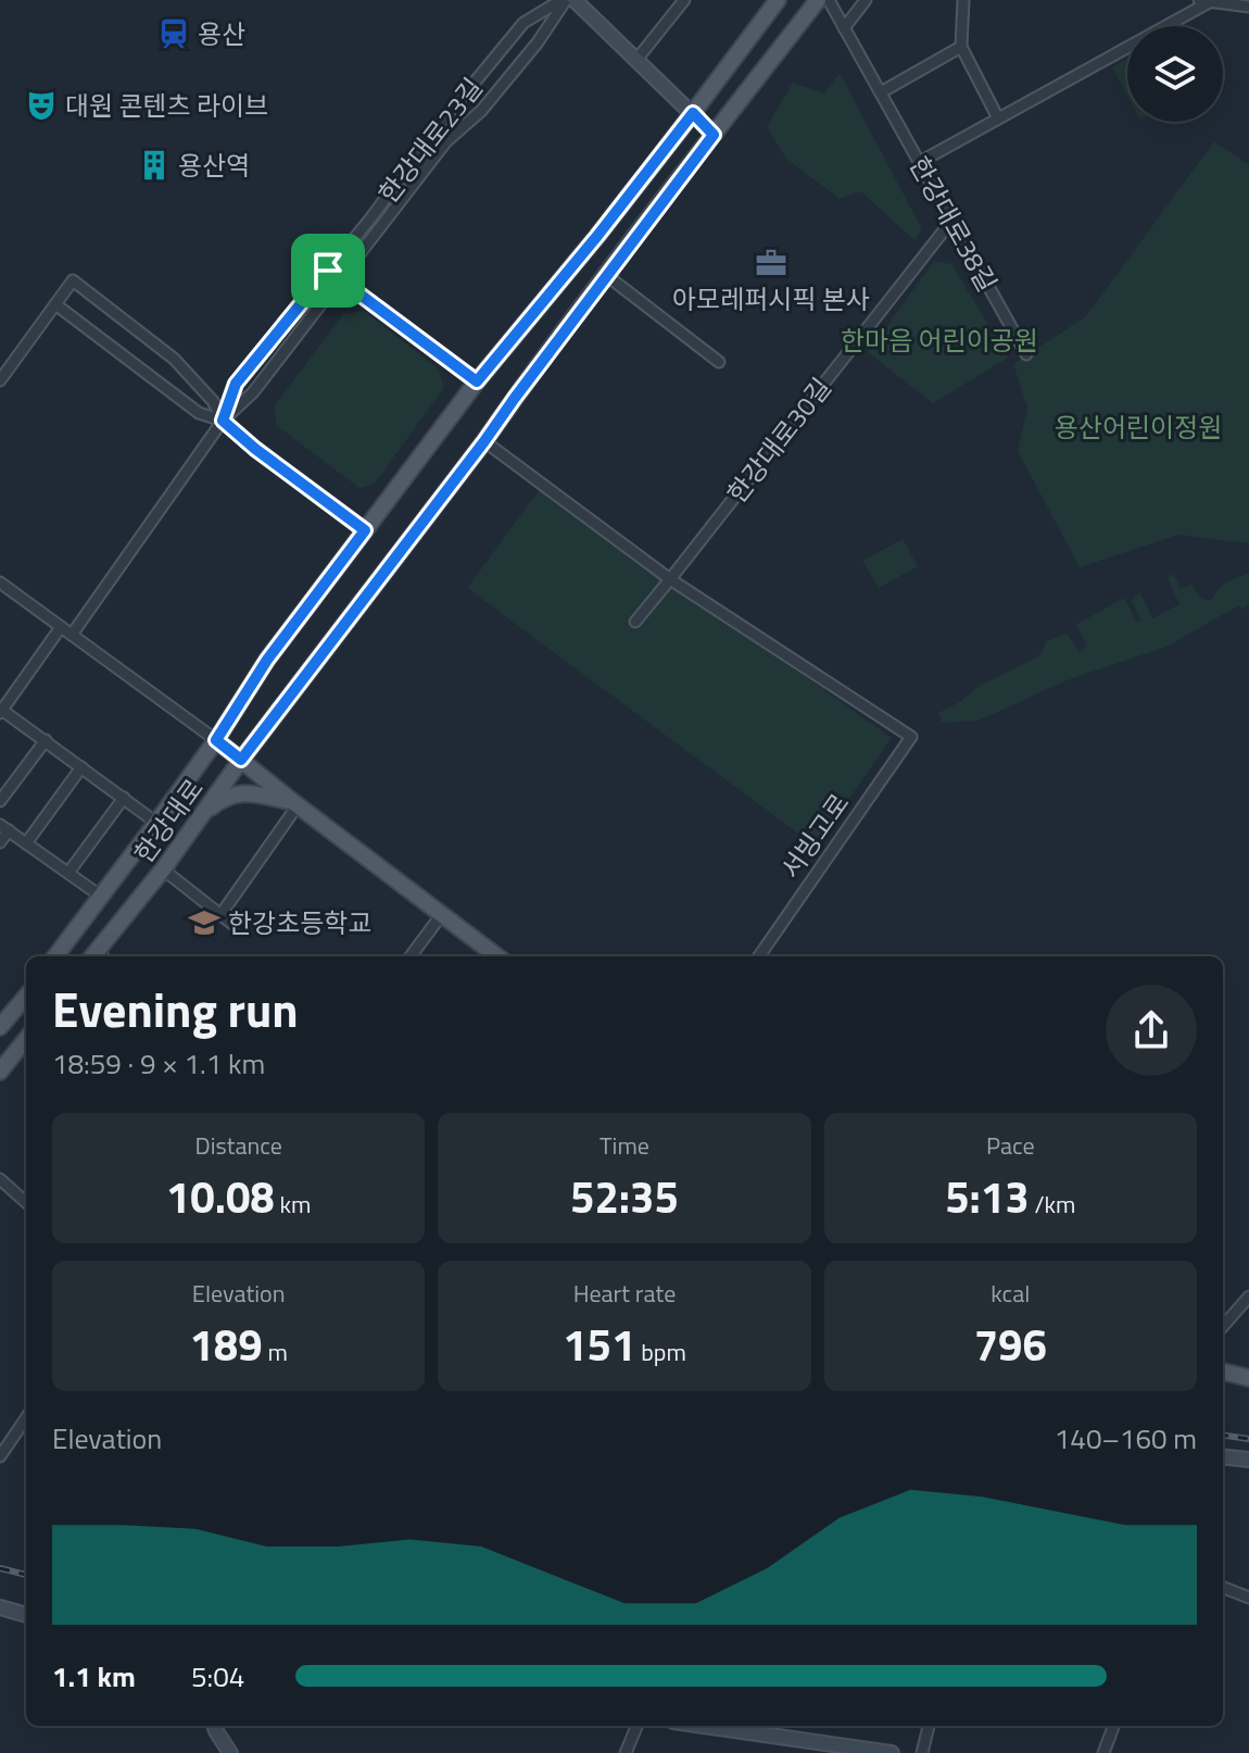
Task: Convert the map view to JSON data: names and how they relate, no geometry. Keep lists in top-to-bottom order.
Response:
{
  "streets": {
    "main road": ["한강대로"],
    "street": [
      "한강대로23길",
      "한강대로38길",
      "한강대로30길",
      "서빙고로"
    ]
  },
  "crossings": [
    ["한강대로38길", "한강대로30길"],
    ["한강대로30길", "서빙고로"]
  ],
  "parks": ["한마음 어린이공원", "용산어린이정원"],
  "places": {
    "station": ["용산"],
    "theatre": ["대원 콘텐츠 라이브"],
    "building": ["용산역"],
    "office": ["아모레퍼시픽 본사"],
    "school or university": ["한강초등학교"]
  },
  "page": {
    "heading": ["Evening run", "18:59 · 9 × 1.1 km"],
    "stats": [
      ["Distance", "10.08 km"],
      ["Time", "52:35"],
      ["Pace", "5:13 /km"],
      ["Elevation", "189 m"],
      ["Heart rate", "151 bpm"],
      ["kcal", "796"]
    ],
    "chart": ["Elevation", "140–160 m"],
    "list": [
      {
        "name": "1.1 km",
        "note": "5:04"
      }
    ]
  }
}
